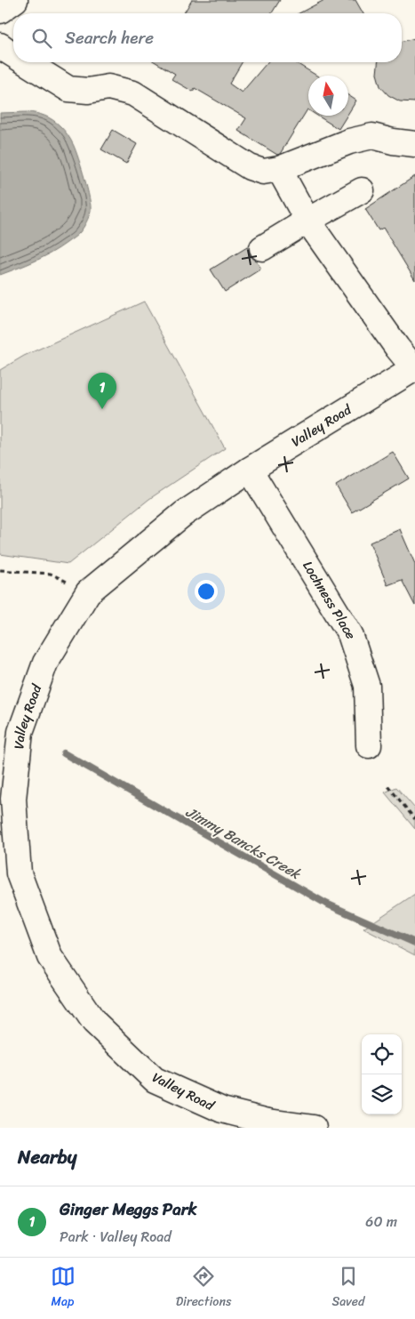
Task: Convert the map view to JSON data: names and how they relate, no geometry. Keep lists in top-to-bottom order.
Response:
{
  "streets": {
    "street": ["Valley Road", "Lochness Place"]
  },
  "crossings": [
    ["Valley Road", "Lochness Place"]
  ],
  "water": ["Jimmy Bancks Creek"],
  "north": "top",
  "page": {
    "search": "Search here",
    "pins": "1",
    "heading": "Nearby",
    "list": [
      {
        "mark": "1",
        "name": "Ginger Meggs Park",
        "note": "Park · Valley Road",
        "value": "60 m"
      }
    ],
    "nav": ["Map", "Directions", "Saved"]
  }
}
